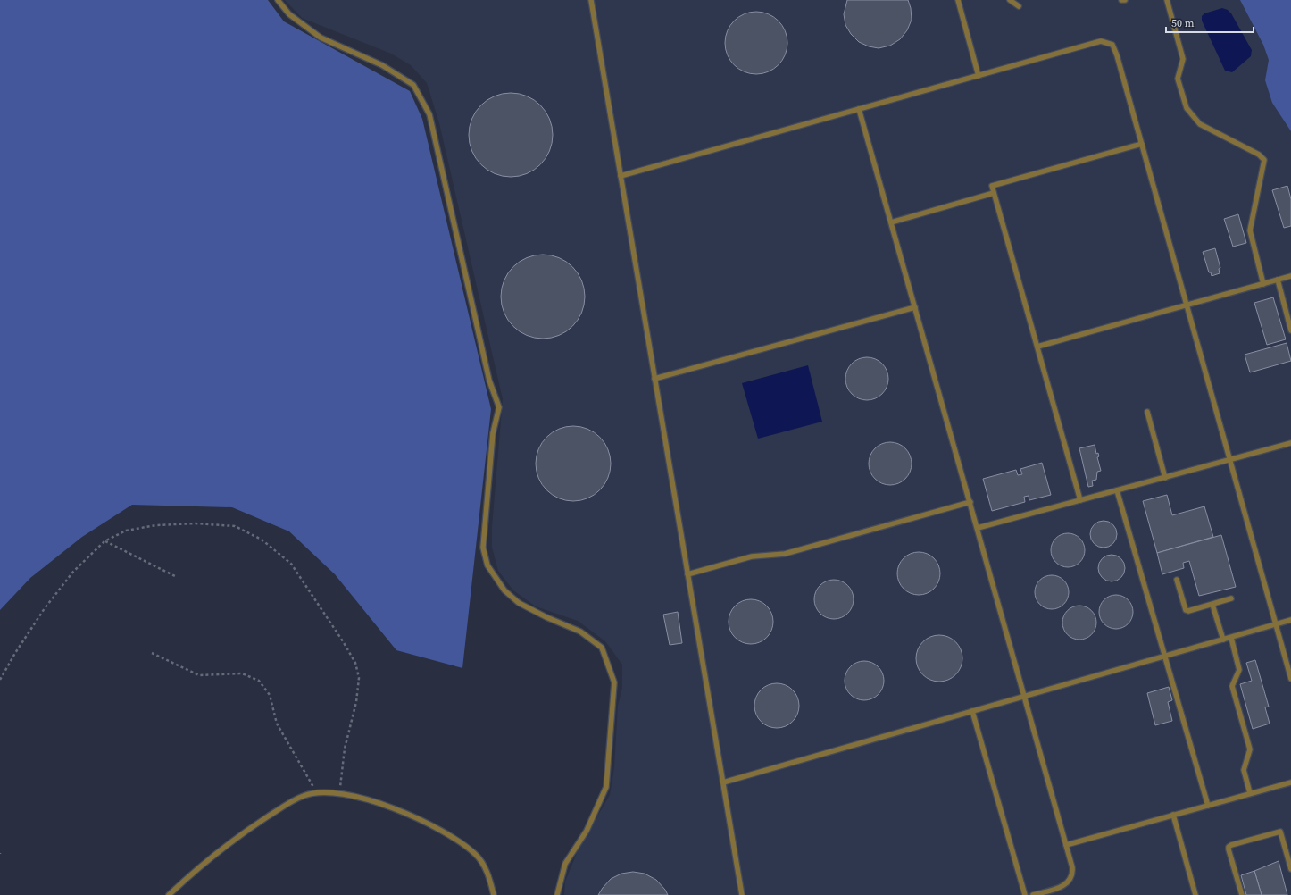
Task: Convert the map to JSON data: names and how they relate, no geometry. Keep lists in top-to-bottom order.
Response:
{
  "scale_bar": "50 m"
}
